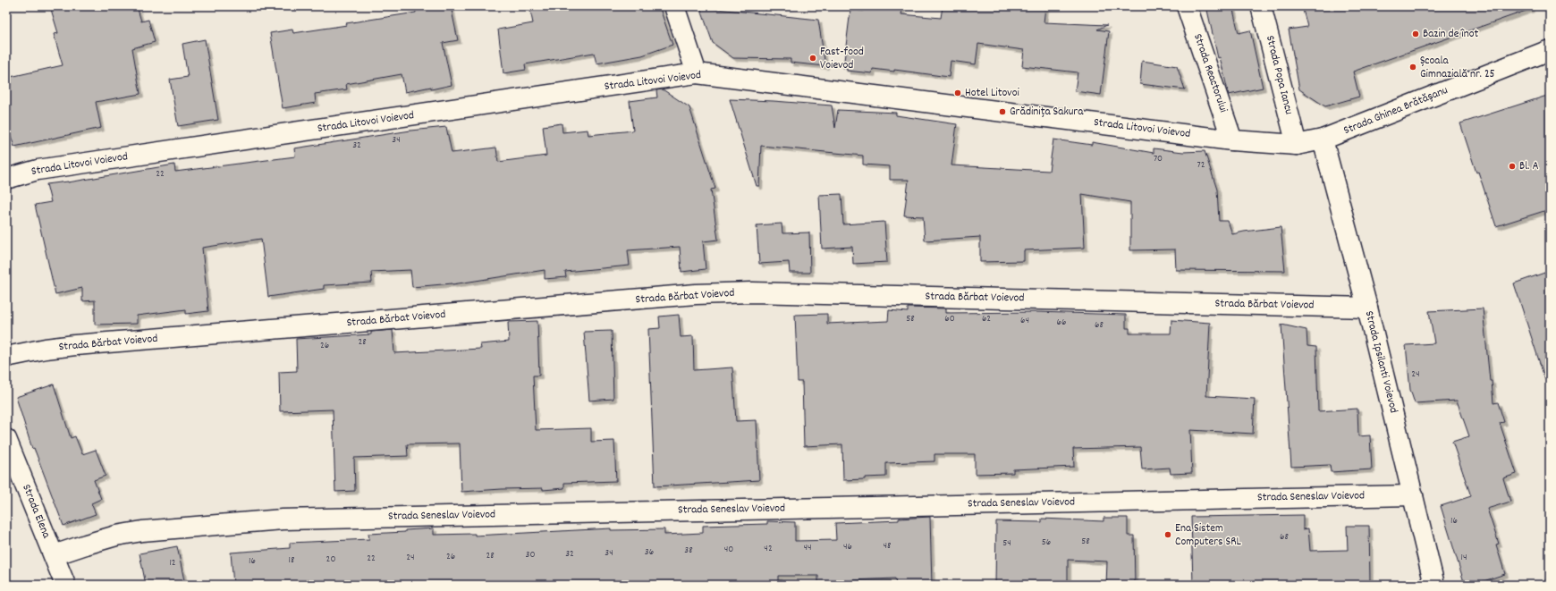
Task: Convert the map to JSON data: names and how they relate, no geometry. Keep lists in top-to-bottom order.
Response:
{
  "streets": {
    "street": [
      "Strada Reactorului",
      "Strada Popa Iancu",
      "Strada Litovoi Voievod",
      "Strada Ghinea Brătășanu",
      "Strada Bărbat Voievod",
      "Strada Ipsilanti Voievod",
      "Strada Seneslav Voievod",
      "Strada Elena"
    ]
  },
  "crossings": [
    ["Strada Reactorului", "Strada Litovoi Voievod"],
    ["Strada Popa Iancu", "Strada Litovoi Voievod"],
    ["Strada Litovoi Voievod", "Strada Ghinea Brătășanu"],
    ["Strada Litovoi Voievod", "Strada Ipsilanti Voievod"],
    ["Strada Ghinea Brătășanu", "Strada Ipsilanti Voievod"],
    ["Strada Bărbat Voievod", "Strada Ipsilanti Voievod"],
    ["Strada Ipsilanti Voievod", "Strada Seneslav Voievod"],
    ["Strada Seneslav Voievod", "Strada Elena"]
  ],
  "places": [
    "Bazin de înot",
    "Fast-food Voievod",
    "Școala Gimnazială nr. 25",
    "Hotel Litovoi",
    "Grădinița Sakura",
    "Bl. A",
    "Ena Sistem Computers SRL"
  ],
  "house_numbers": [
    "34",
    "32",
    "70",
    "72",
    "22",
    "58",
    "60",
    "62",
    "64",
    "66",
    "68",
    "28",
    "26",
    "24",
    "16",
    "68",
    "58",
    "56",
    "54",
    "48",
    "46",
    "44",
    "42",
    "40",
    "38",
    "36",
    "34",
    "32",
    "30",
    "28",
    "26",
    "24",
    "14",
    "22",
    "20",
    "18",
    "16",
    "12"
  ]
}
